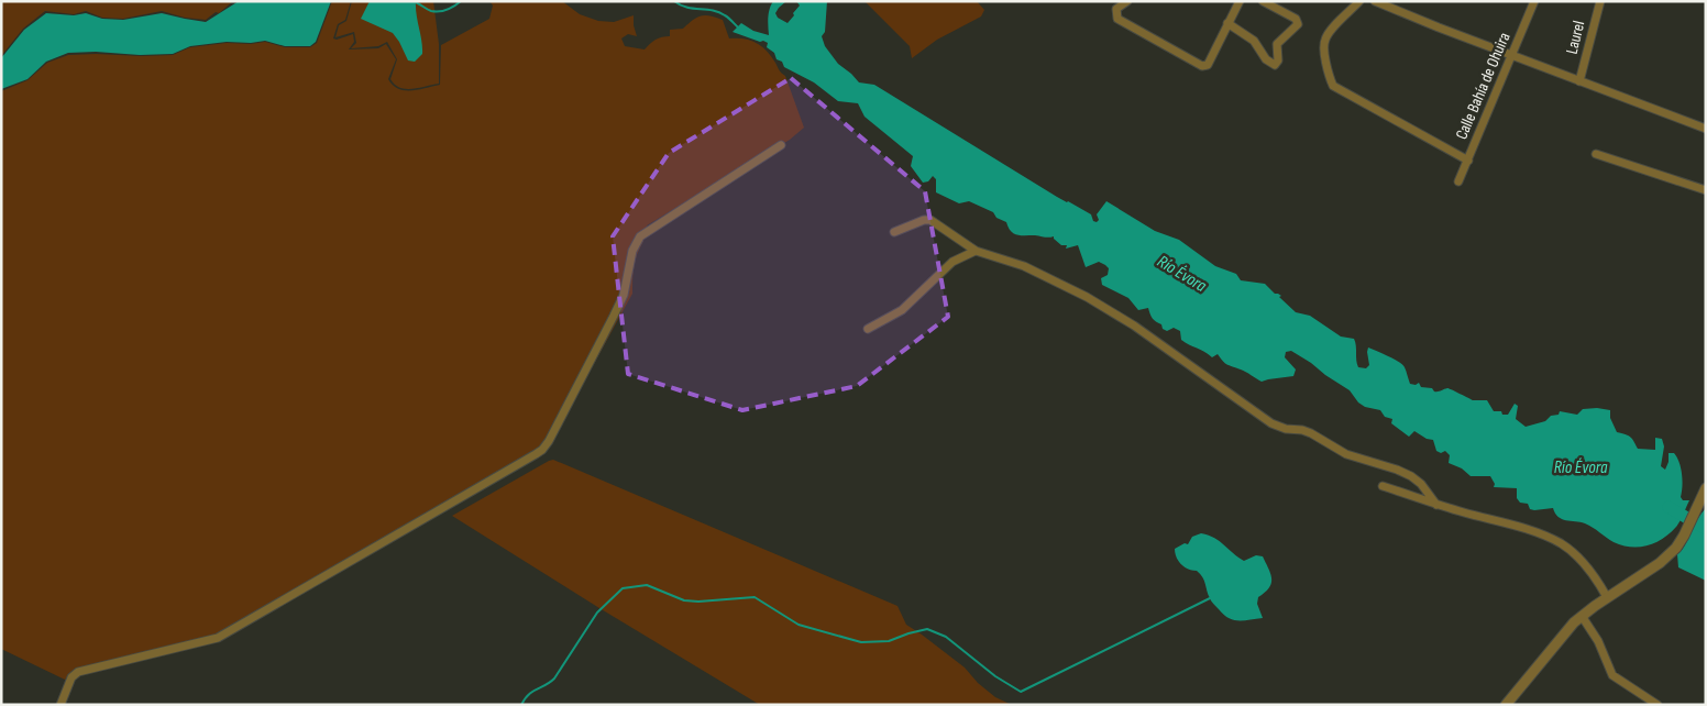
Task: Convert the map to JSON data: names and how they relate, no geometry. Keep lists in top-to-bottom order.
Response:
{
  "streets": {
    "street": ["Laurel", "Calle Bahía de Ohuira"]
  },
  "water": ["Río Évora"]
}
